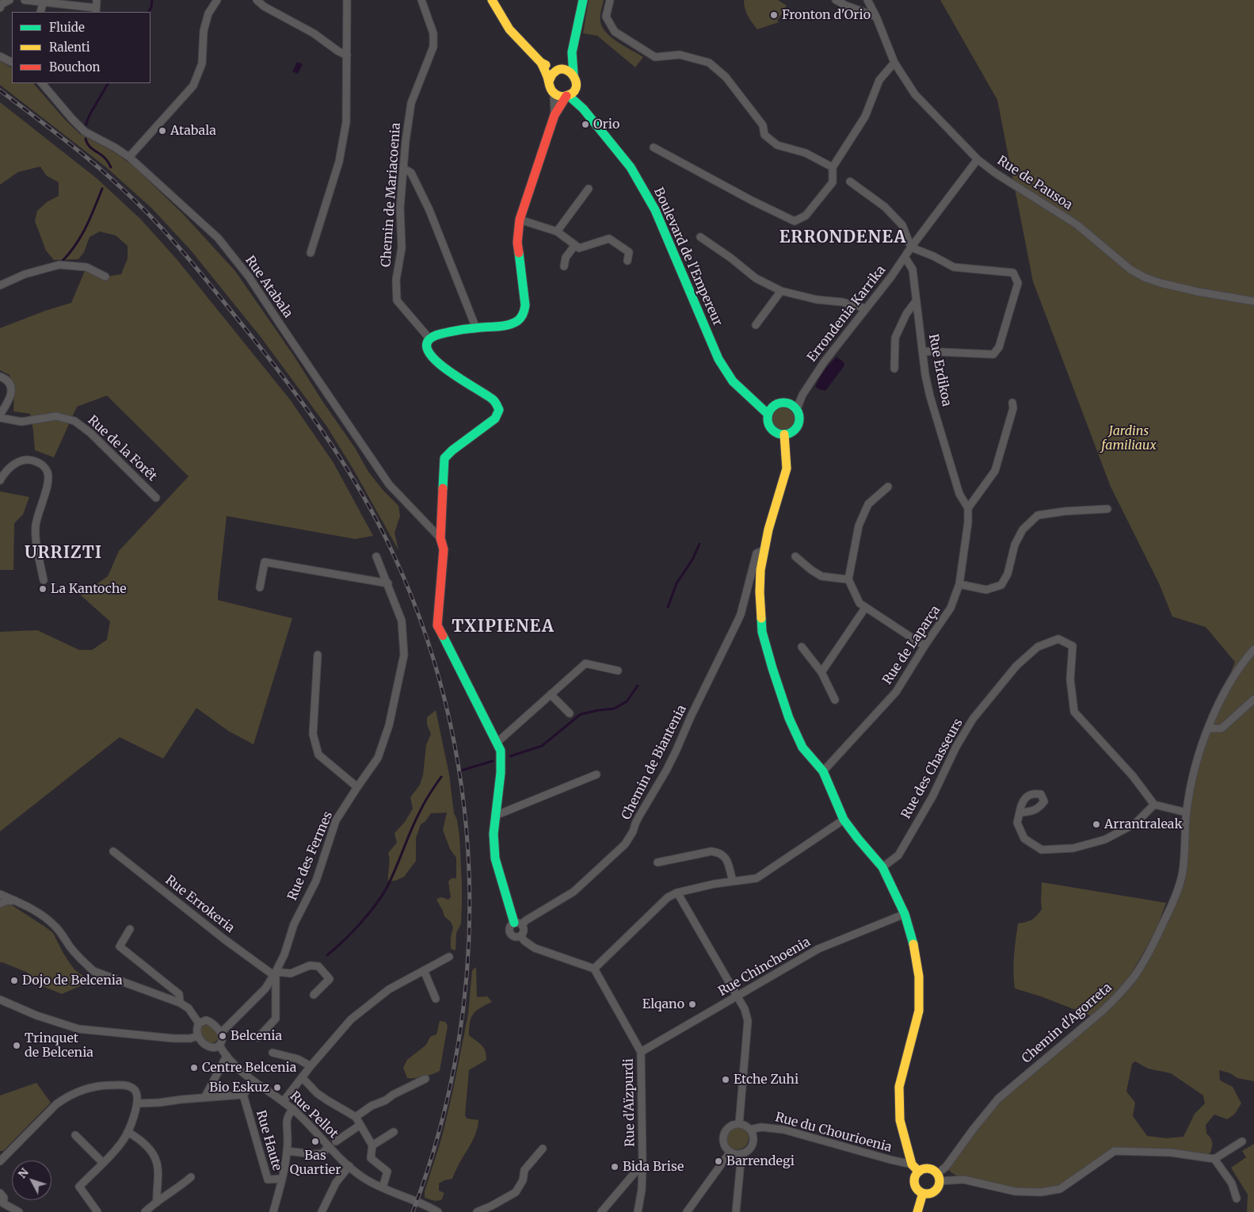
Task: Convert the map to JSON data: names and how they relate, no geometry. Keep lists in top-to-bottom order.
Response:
{
  "streets": {
    "main road": ["Boulevard de l'Empereur"],
    "street": [
      "Rue de Pausoa",
      "Chemin de Mariacoenia",
      "Rue Atabala",
      "Errondenia Karrika",
      "Rue Erdikoa",
      "Rue de la Forêt",
      "Rue de Laparça",
      "Chemin de Biantenia",
      "Rue des Chasseurs",
      "Rue des Fermes",
      "Rue Errokeria",
      "Rue Chinchoenia",
      "Chemin d'Agorreta",
      "Rue d'Aïzpurdi",
      "Rue Pellot",
      "Rue du Chourioenia",
      "Rue Haute"
    ]
  },
  "crossings": [
    ["Rue de Pausoa", "Errondenia Karrika"],
    ["Boulevard de l'Empereur", "Errondenia Karrika"],
    ["Errondenia Karrika", "Rue Erdikoa"],
    ["Rue Erdikoa", "Rue de Laparça"],
    ["Rue des Fermes", "Rue Errokeria"],
    ["Rue des Fermes", "Rue Pellot"],
    ["Rue Chinchoenia", "Rue d'Aïzpurdi"]
  ],
  "districts": ["ERRONDENEA", "URRIZTI", "TXIPIENEA"],
  "parks": ["Jardins familiaux"],
  "places": [
    "Fronton d'Orio",
    "Orio",
    "Atabala",
    "La Kantoche",
    "Arrantraleak",
    "Dojo de Belcenia",
    "Elqano",
    "Belcenia",
    "Trinquet de Belcenia",
    "Centre Belcenia",
    "Etche Zuhi",
    "Bio Eskuz",
    "Bas Quartier",
    "Barrendegi",
    "Bida Brise"
  ],
  "legend": ["Fluide", "Ralenti", "Bouchon"],
  "north": "top left"
}
